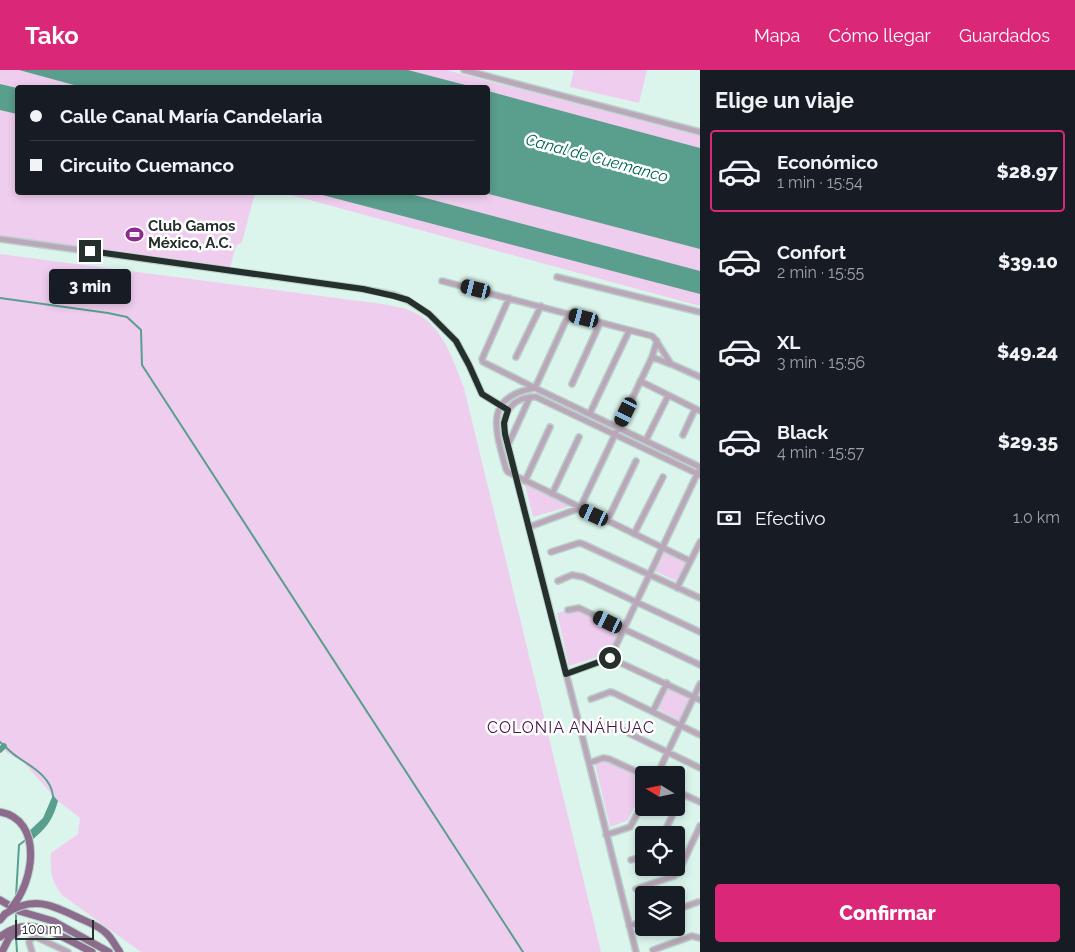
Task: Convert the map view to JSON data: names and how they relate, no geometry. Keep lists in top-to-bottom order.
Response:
{
  "districts": ["COLONIA ANÁHUAC"],
  "water": ["Canal de Cuemanco"],
  "places": {
    "sports": ["Club Gamos México, A.C."]
  },
  "scale_bar": "100 m",
  "north": "left",
  "page": {
    "header": "Tako",
    "nav": ["Mapa", "Cómo llegar", "Guardados"],
    "heading": "Elige un viaje",
    "banner": ["Calle Canal María Candelaria", "Circuito Cuemanco"],
    "list": [
      {
        "name": "Económico",
        "note": "1 min · 15:54",
        "value": "$28.97"
      },
      {
        "name": "Confort",
        "note": "2 min · 15:55",
        "value": "$39.10"
      },
      {
        "name": "XL",
        "note": "3 min · 15:56",
        "value": "$49.24"
      },
      {
        "name": "Black",
        "note": "4 min · 15:57",
        "value": "$29.35"
      }
    ],
    "bubble": "3 min",
    "pay": ["Efectivo", "1.0 km"],
    "buttons": "Confirmar",
    "scale": "100 m"
  }
}
